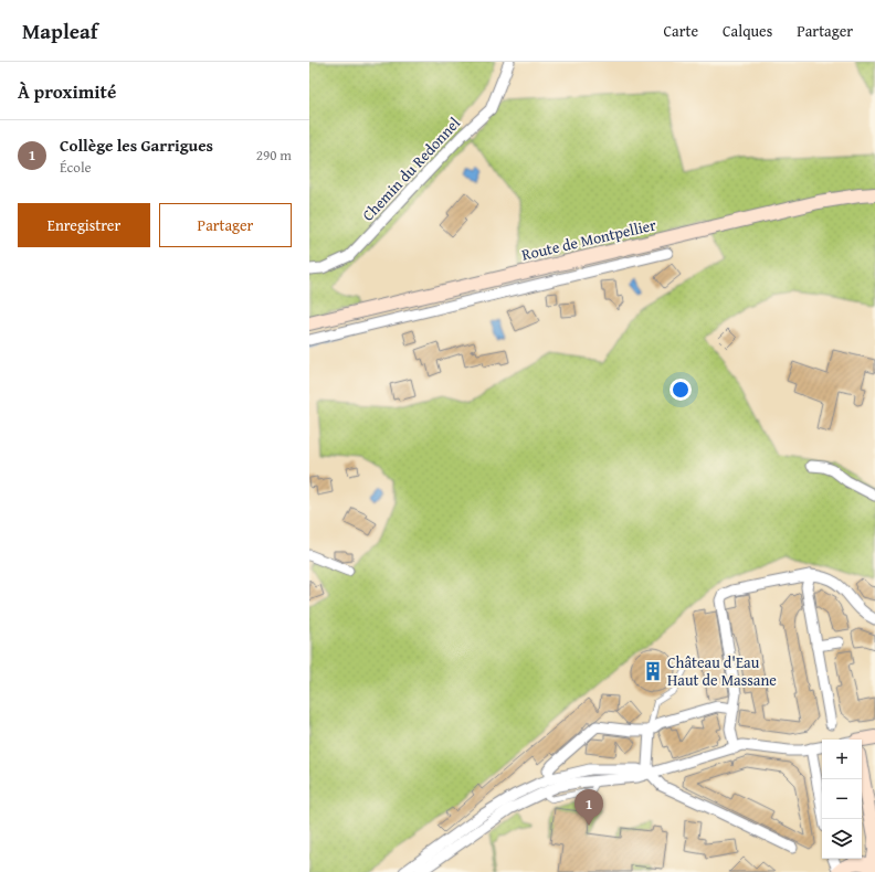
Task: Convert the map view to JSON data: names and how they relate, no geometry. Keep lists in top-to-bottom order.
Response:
{
  "streets": {
    "street": ["Chemin du Redonnel", "Route de Montpellier"]
  },
  "places": {
    "building": ["Château d'Eau Haut de Massane"]
  },
  "page": {
    "header": "Mapleaf",
    "nav": ["Carte", "Calques", "Partager"],
    "heading": "À proximité",
    "list": [
      {
        "mark": "1",
        "name": "Collège les Garrigues",
        "note": "École",
        "value": "290 m"
      }
    ],
    "buttons": ["Enregistrer", "Partager"],
    "map_buttons": ["+", "−"],
    "pins": "1"
  }
}
